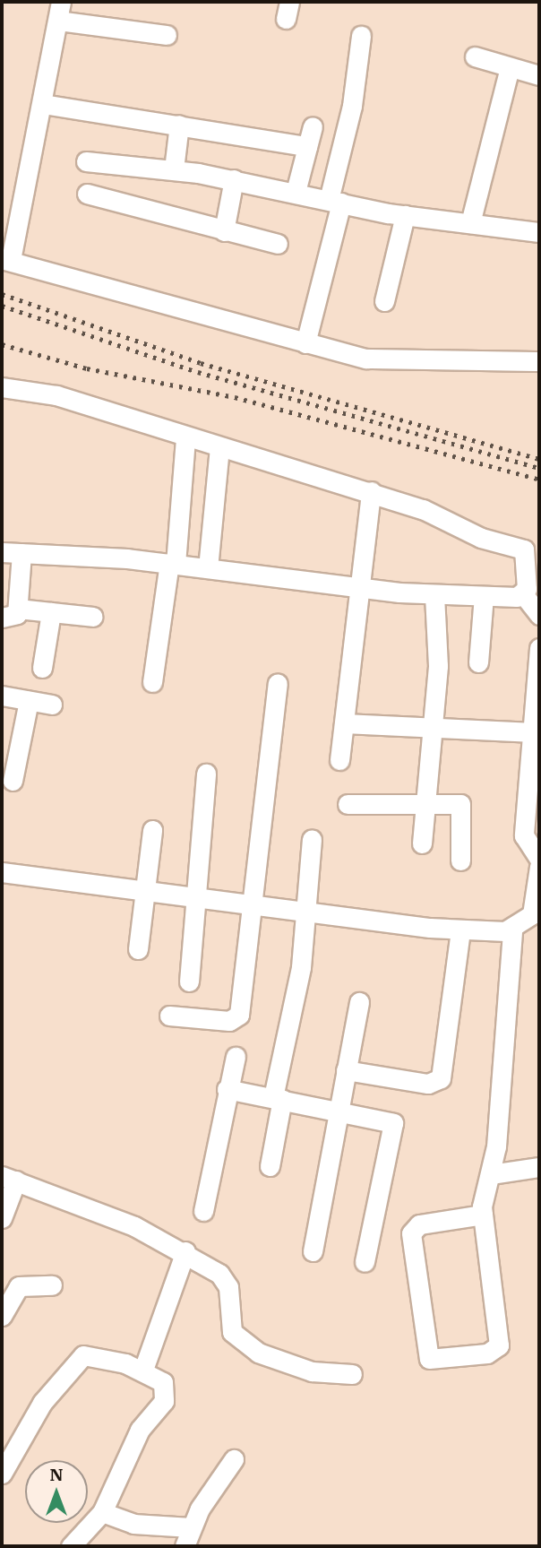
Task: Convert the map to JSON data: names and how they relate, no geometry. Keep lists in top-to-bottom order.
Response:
{
  "north": "top"
}
